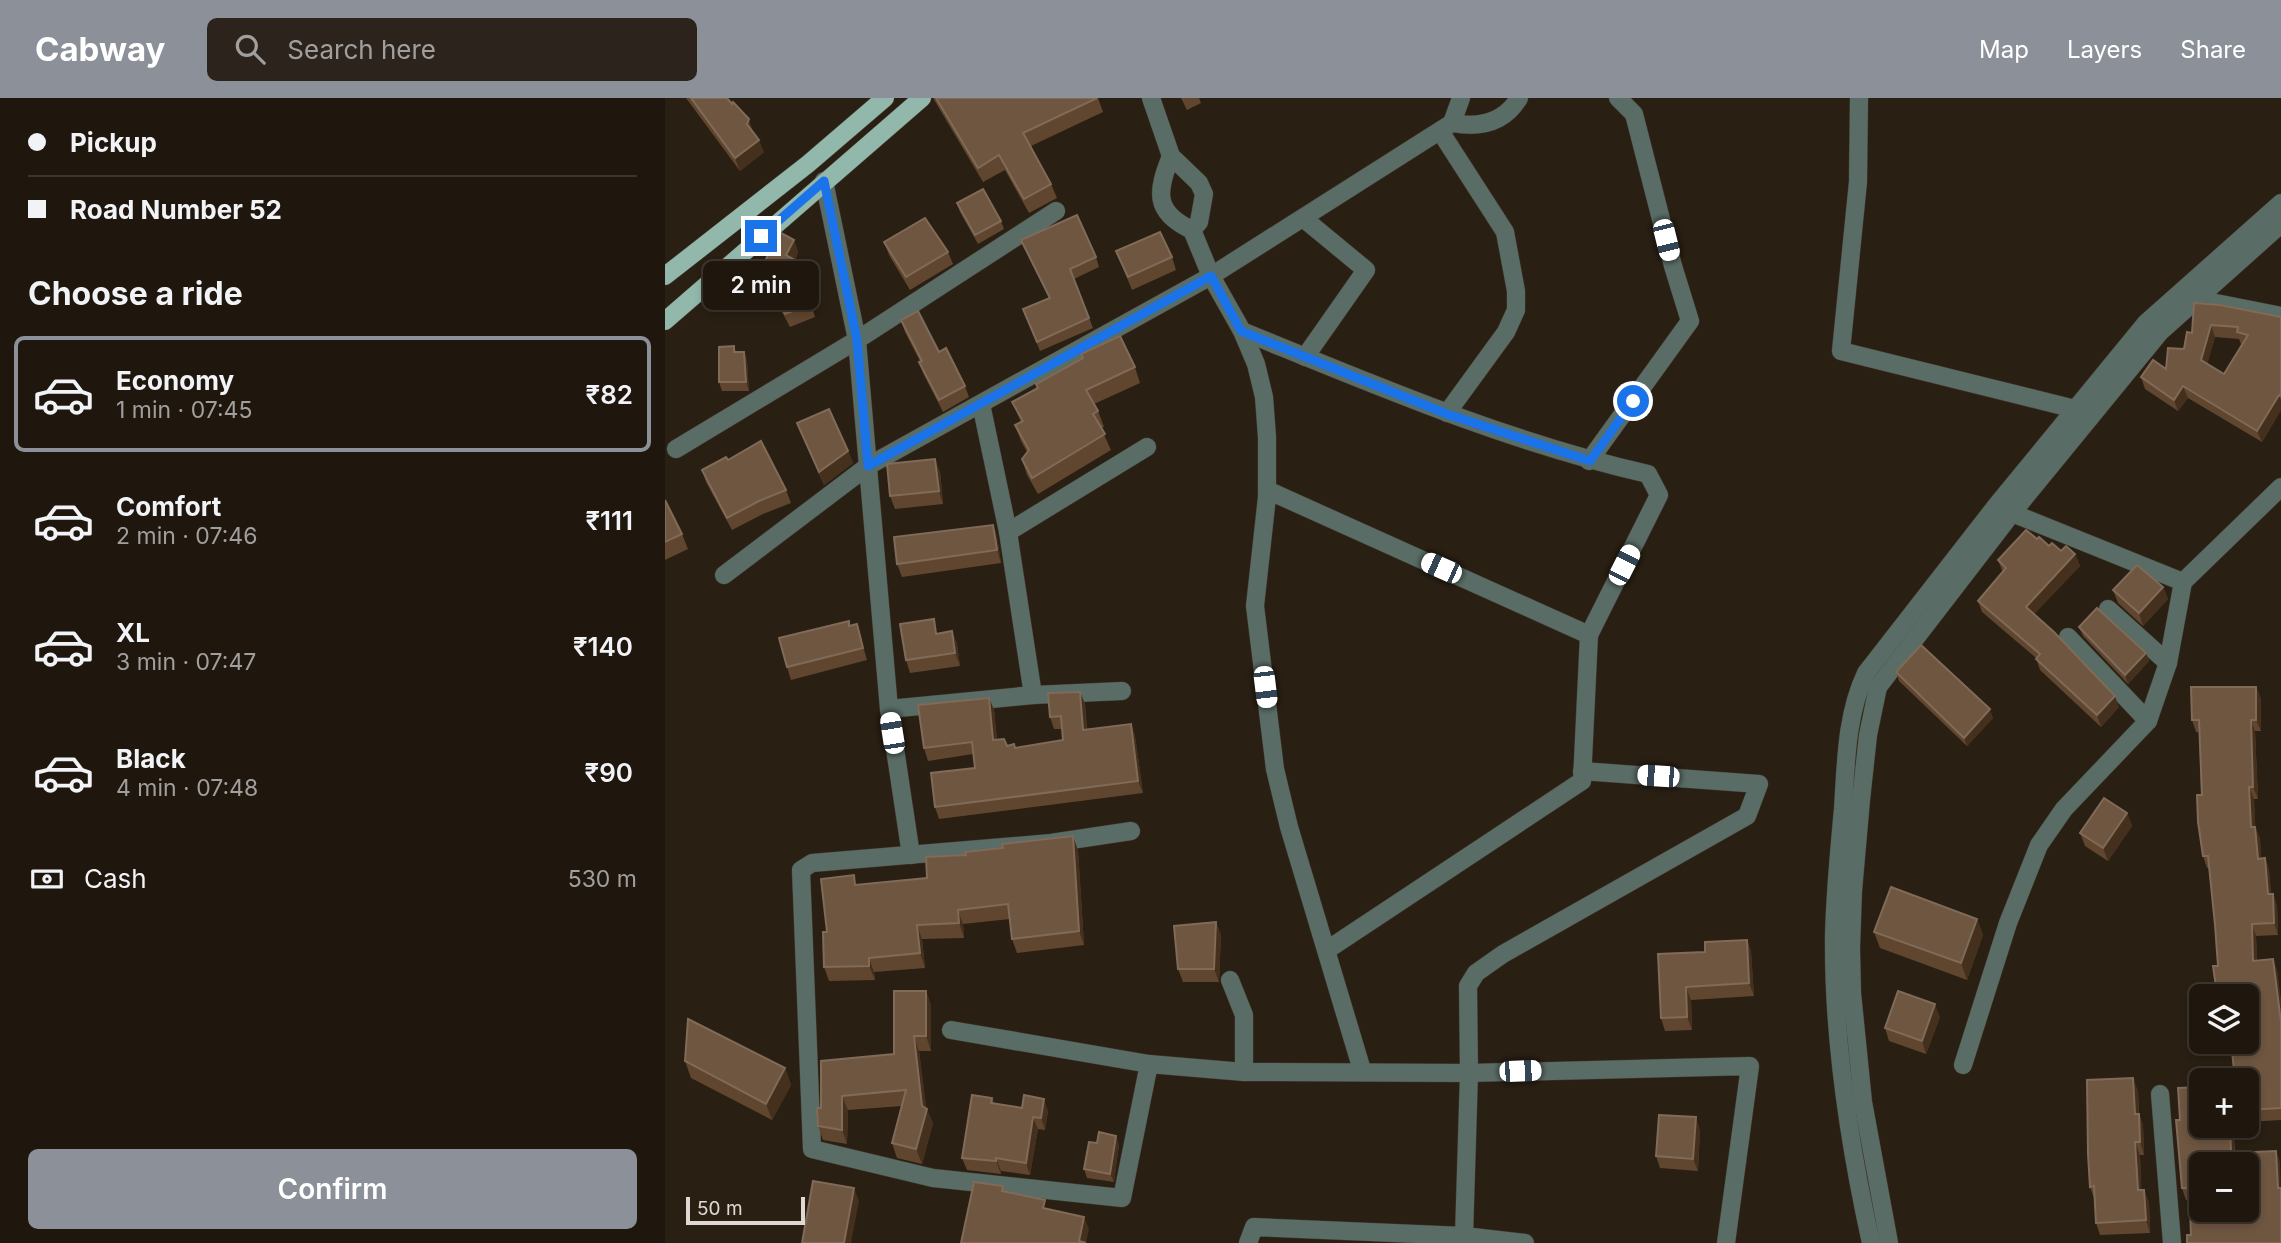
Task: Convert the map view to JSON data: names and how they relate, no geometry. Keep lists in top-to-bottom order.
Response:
{
  "scale_bar": "50 m",
  "page": {
    "header": "Cabway",
    "search": "Search here",
    "nav": ["Map", "Layers", "Share"],
    "banner": ["Pickup", "Road Number 52"],
    "heading": "Choose a ride",
    "bubble": "2 min",
    "list": [
      {
        "name": "Economy",
        "note": "1 min · 07:45",
        "value": "₹82"
      },
      {
        "name": "Comfort",
        "note": "2 min · 07:46",
        "value": "₹111"
      },
      {
        "name": "XL",
        "note": "3 min · 07:47",
        "value": "₹140"
      },
      {
        "name": "Black",
        "note": "4 min · 07:48",
        "value": "₹90"
      }
    ],
    "pay": ["Cash", "530 m"],
    "map_buttons": ["+", "−"],
    "buttons": "Confirm",
    "scale": "50 m"
  }
}
